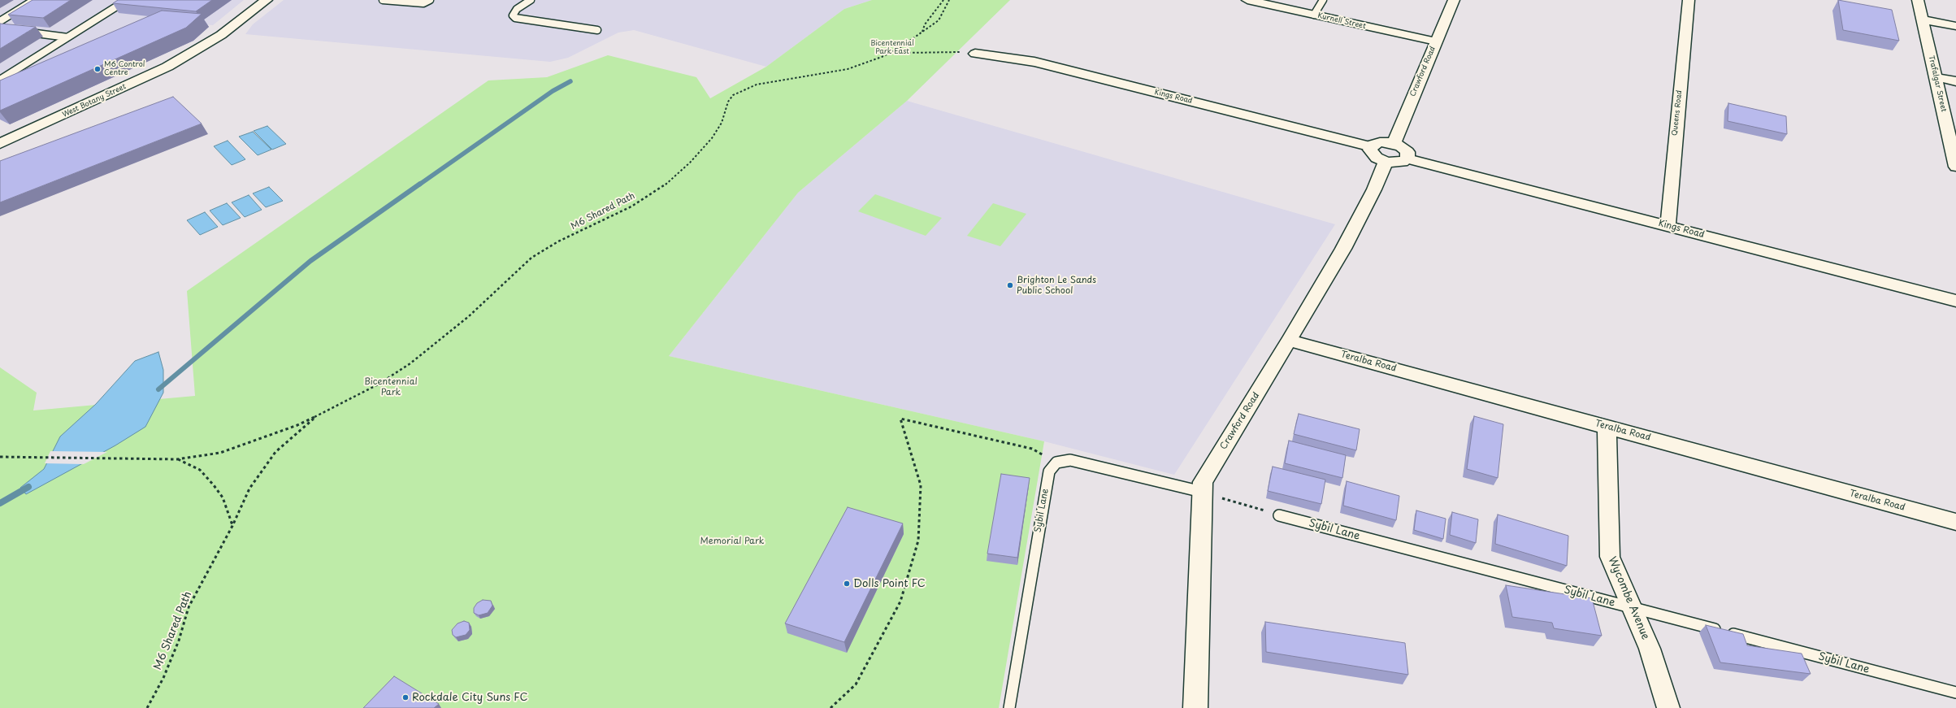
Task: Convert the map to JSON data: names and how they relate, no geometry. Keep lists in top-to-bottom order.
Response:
{
  "streets": {
    "street": [
      "Kurnell Street",
      "Crawford Road",
      "Trafalgar Street",
      "Kings Road",
      "West Botany Street",
      "Queens Road",
      "Teralba Road",
      "Wycombe Avenue"
    ],
    "lane": ["Sybil Lane"],
    "path": ["M6 Shared Path"]
  },
  "crossings": [
    ["Kurnell Street", "Crawford Road"],
    ["Crawford Road", "Teralba Road"],
    ["Kings Road", "Queens Road"],
    ["Teralba Road", "Wycombe Avenue"],
    ["Sybil Lane", "Wycombe Avenue"]
  ],
  "parks": ["Bicentennial Park East", "Bicentennial Park", "Memorial Park"],
  "places": [
    "M6 Control Centre",
    "Brighton Le Sands Public School",
    "Dolls Point FC",
    "Rockdale City Suns FC"
  ]
}
